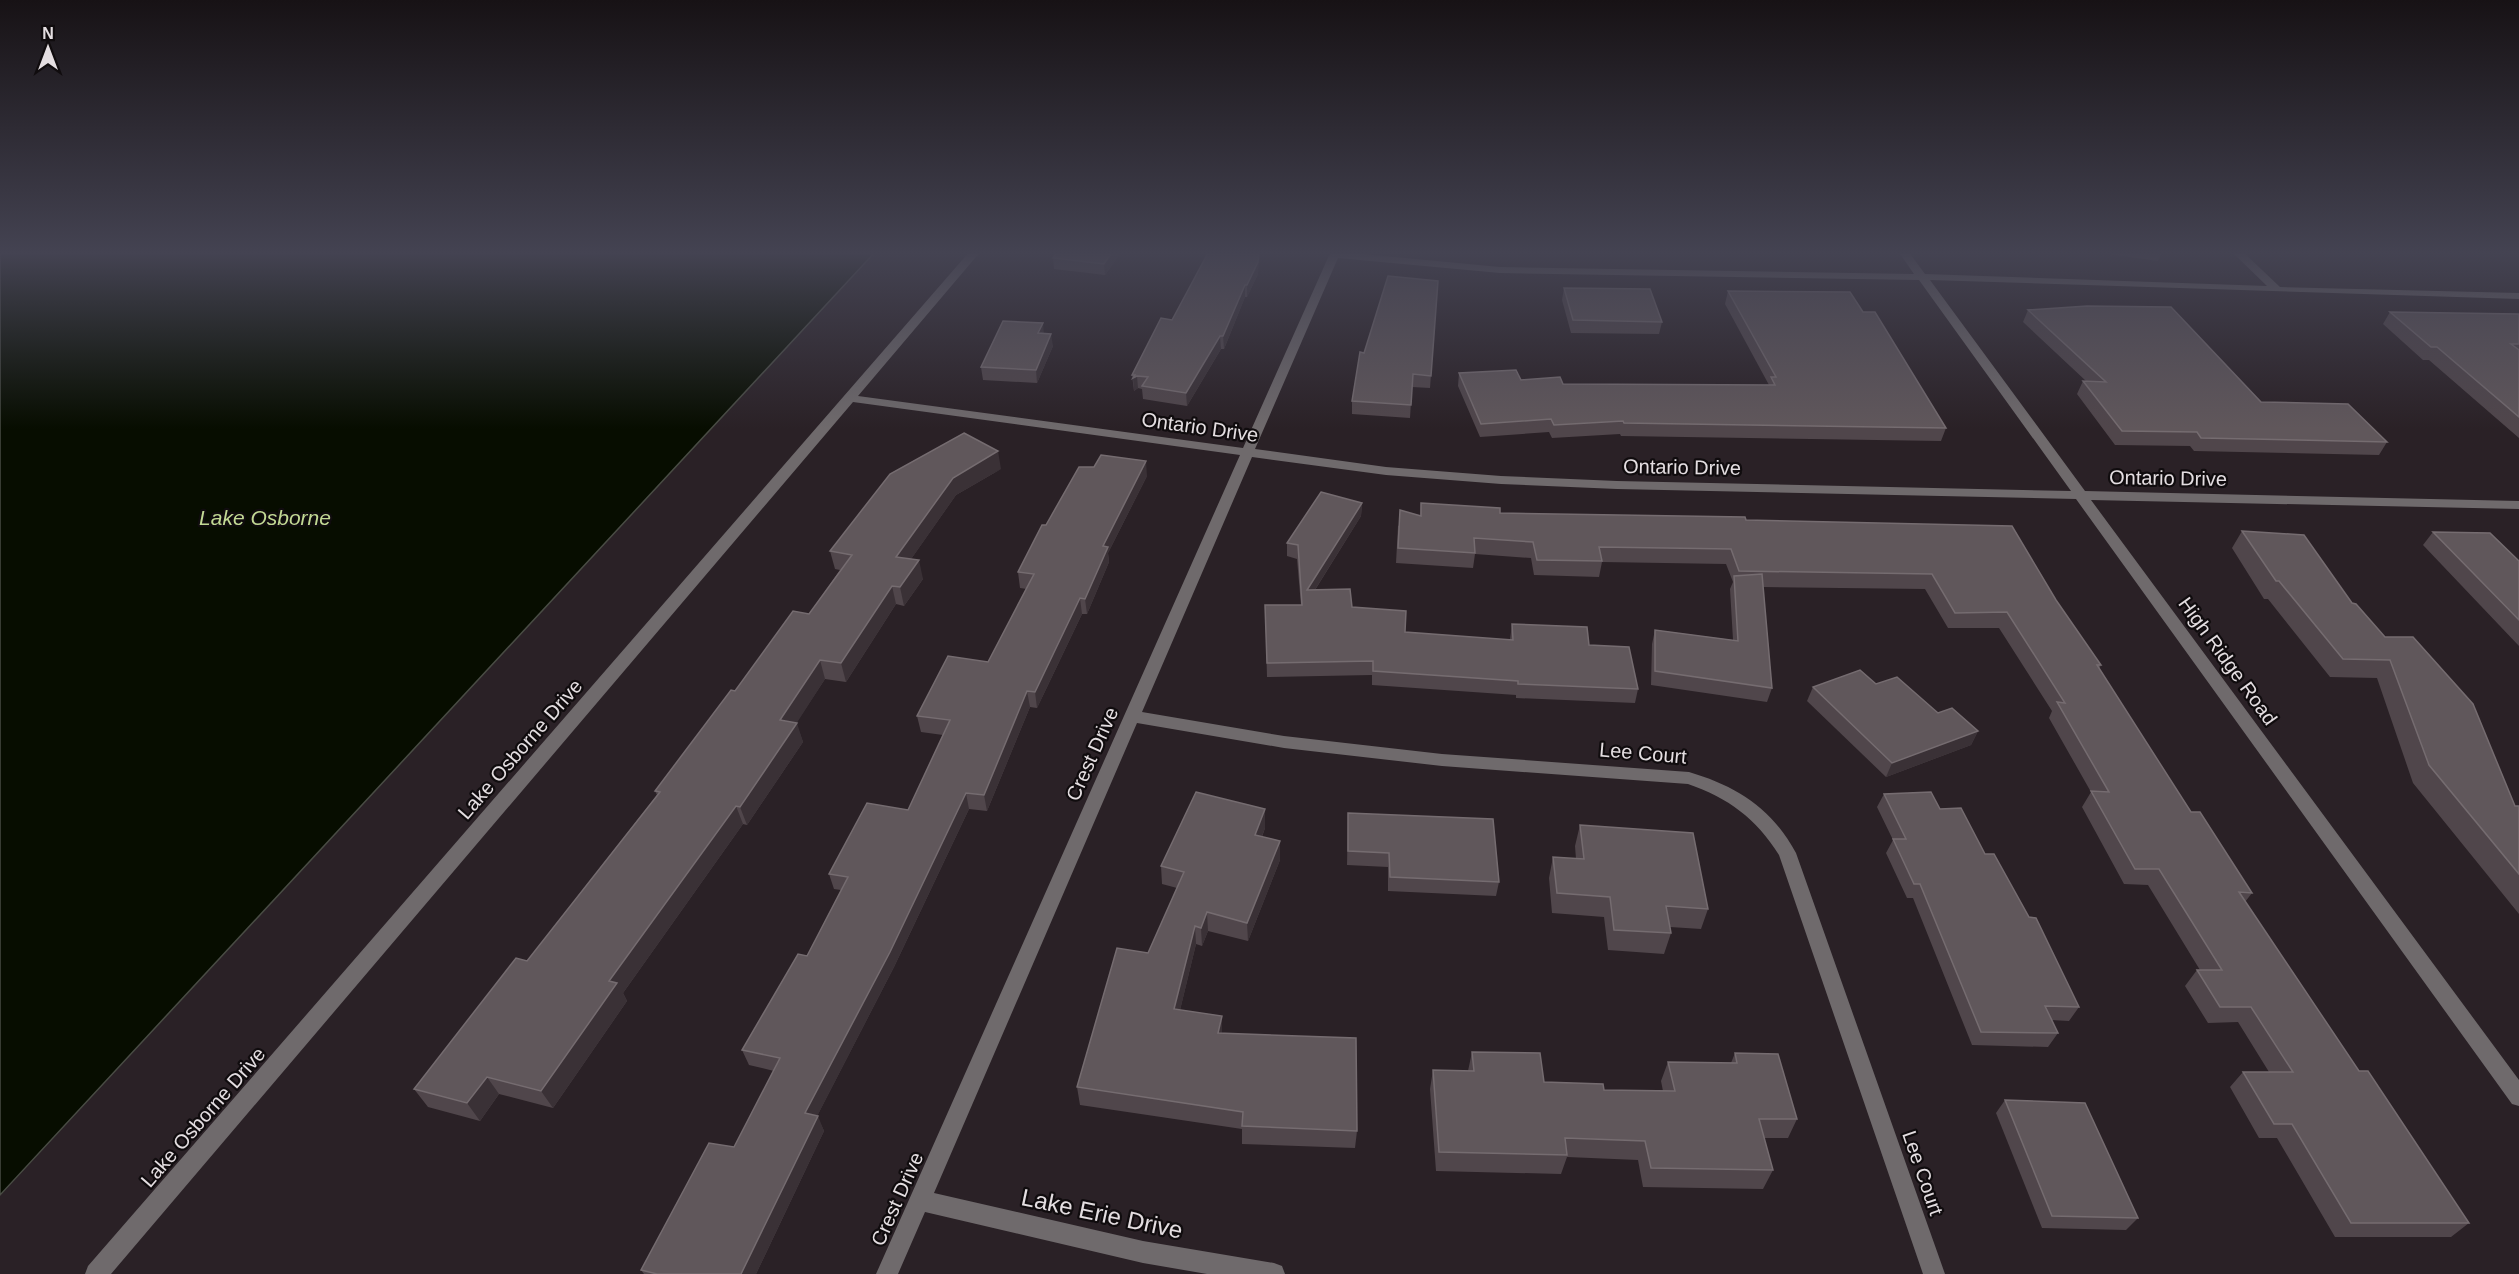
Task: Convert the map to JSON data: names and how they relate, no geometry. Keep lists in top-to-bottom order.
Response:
{
  "streets": {
    "street": [
      "Ontario Drive",
      "High Ridge Road",
      "Lake Osborne Drive",
      "Lee Court",
      "Crest Drive",
      "Lake Erie Drive"
    ]
  },
  "crossings": [
    ["Ontario Drive", "High Ridge Road"],
    ["Ontario Drive", "Lake Osborne Drive"],
    ["Ontario Drive", "Crest Drive"],
    ["Lee Court", "Crest Drive"],
    ["Crest Drive", "Lake Erie Drive"]
  ],
  "water": ["Lake Osborne"],
  "north": "top"
}
